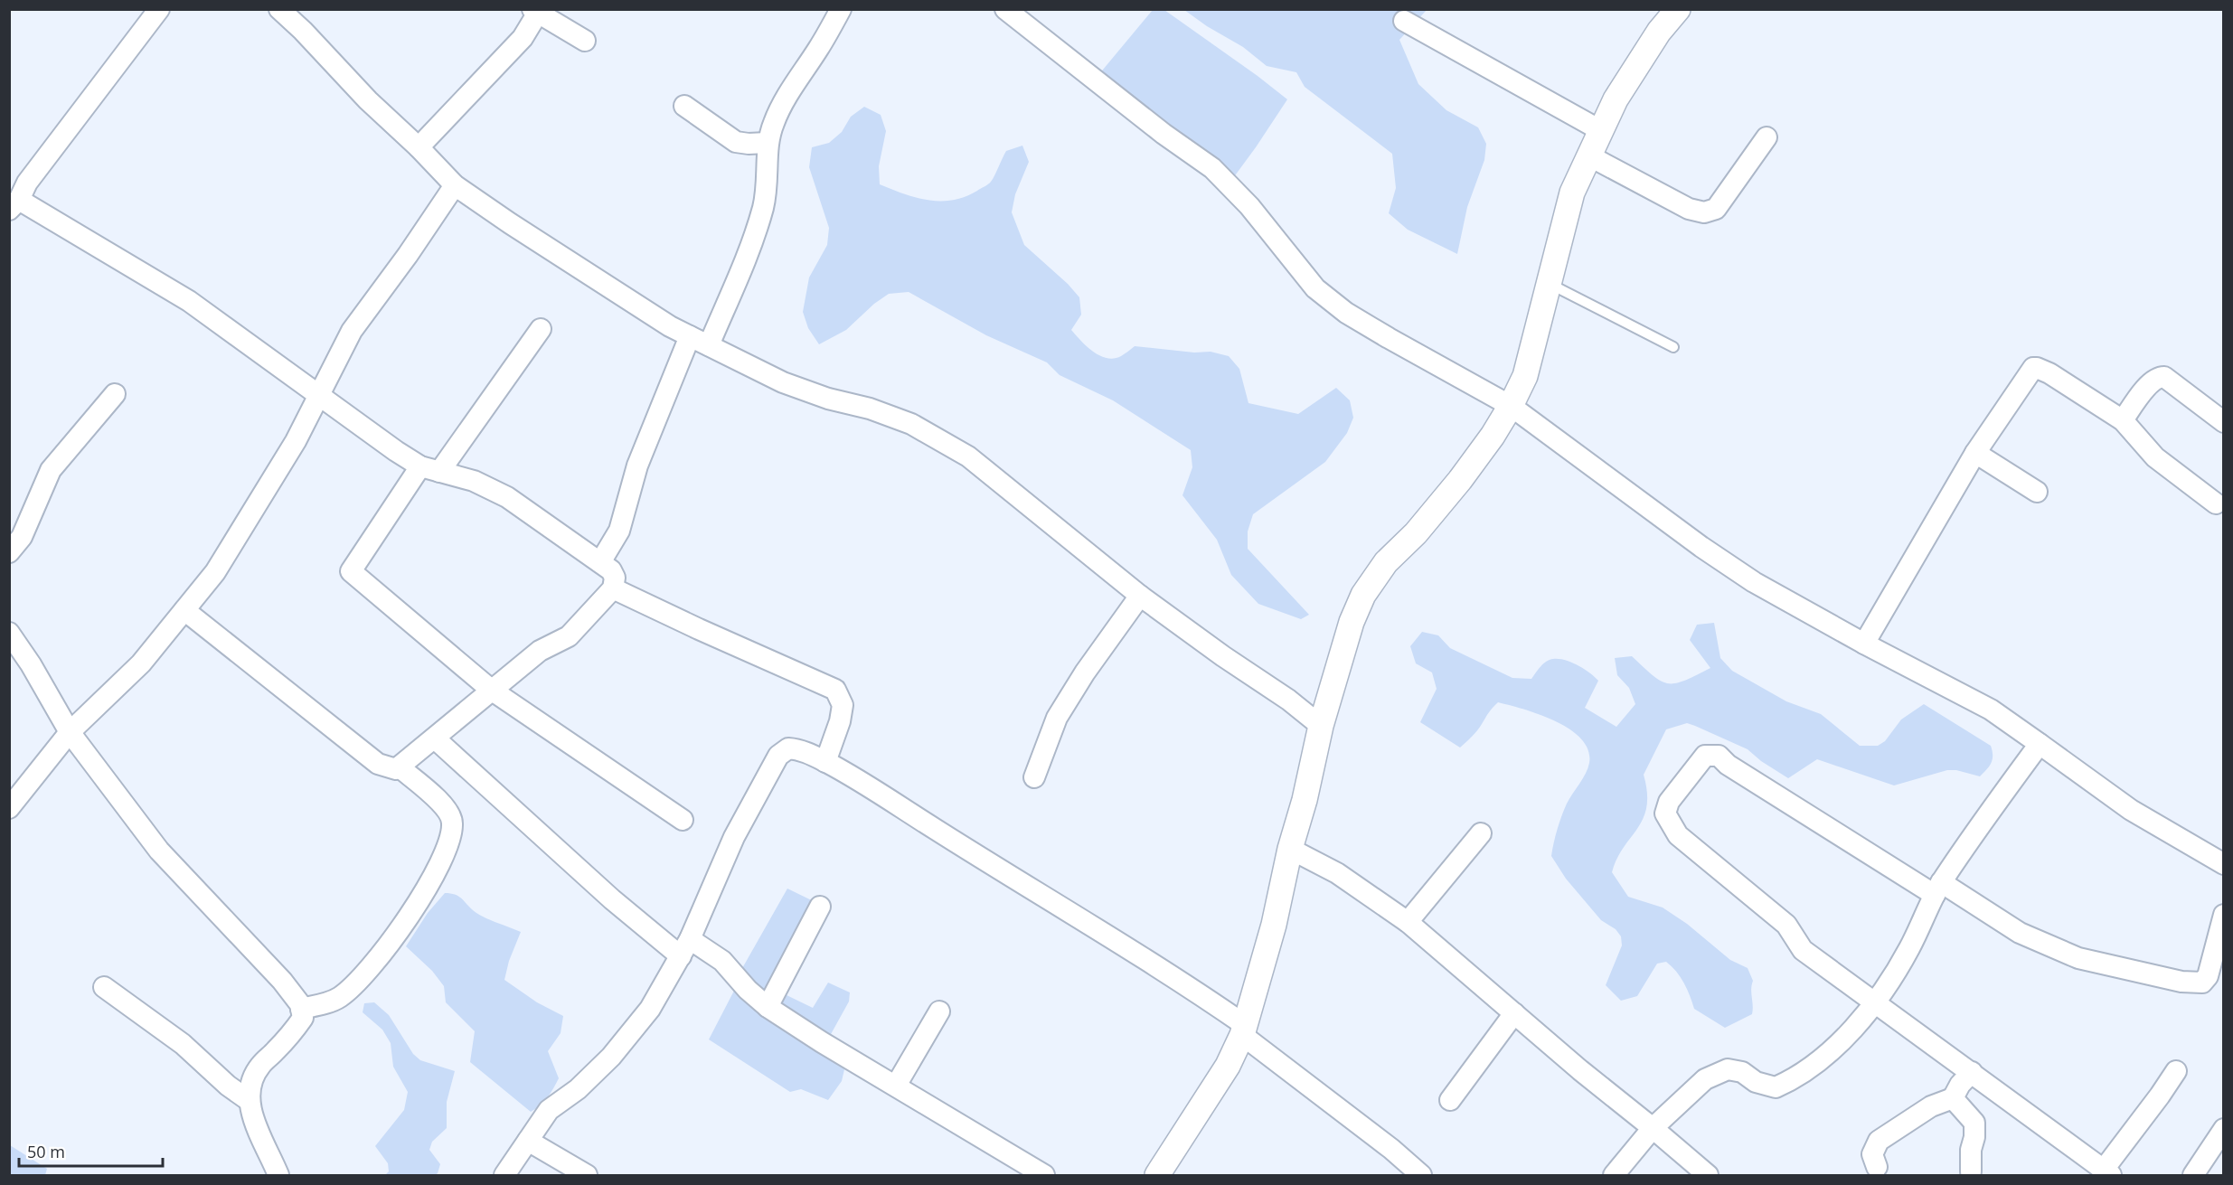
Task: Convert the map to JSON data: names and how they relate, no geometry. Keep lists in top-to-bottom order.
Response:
{
  "scale_bar": "50 m"
}
